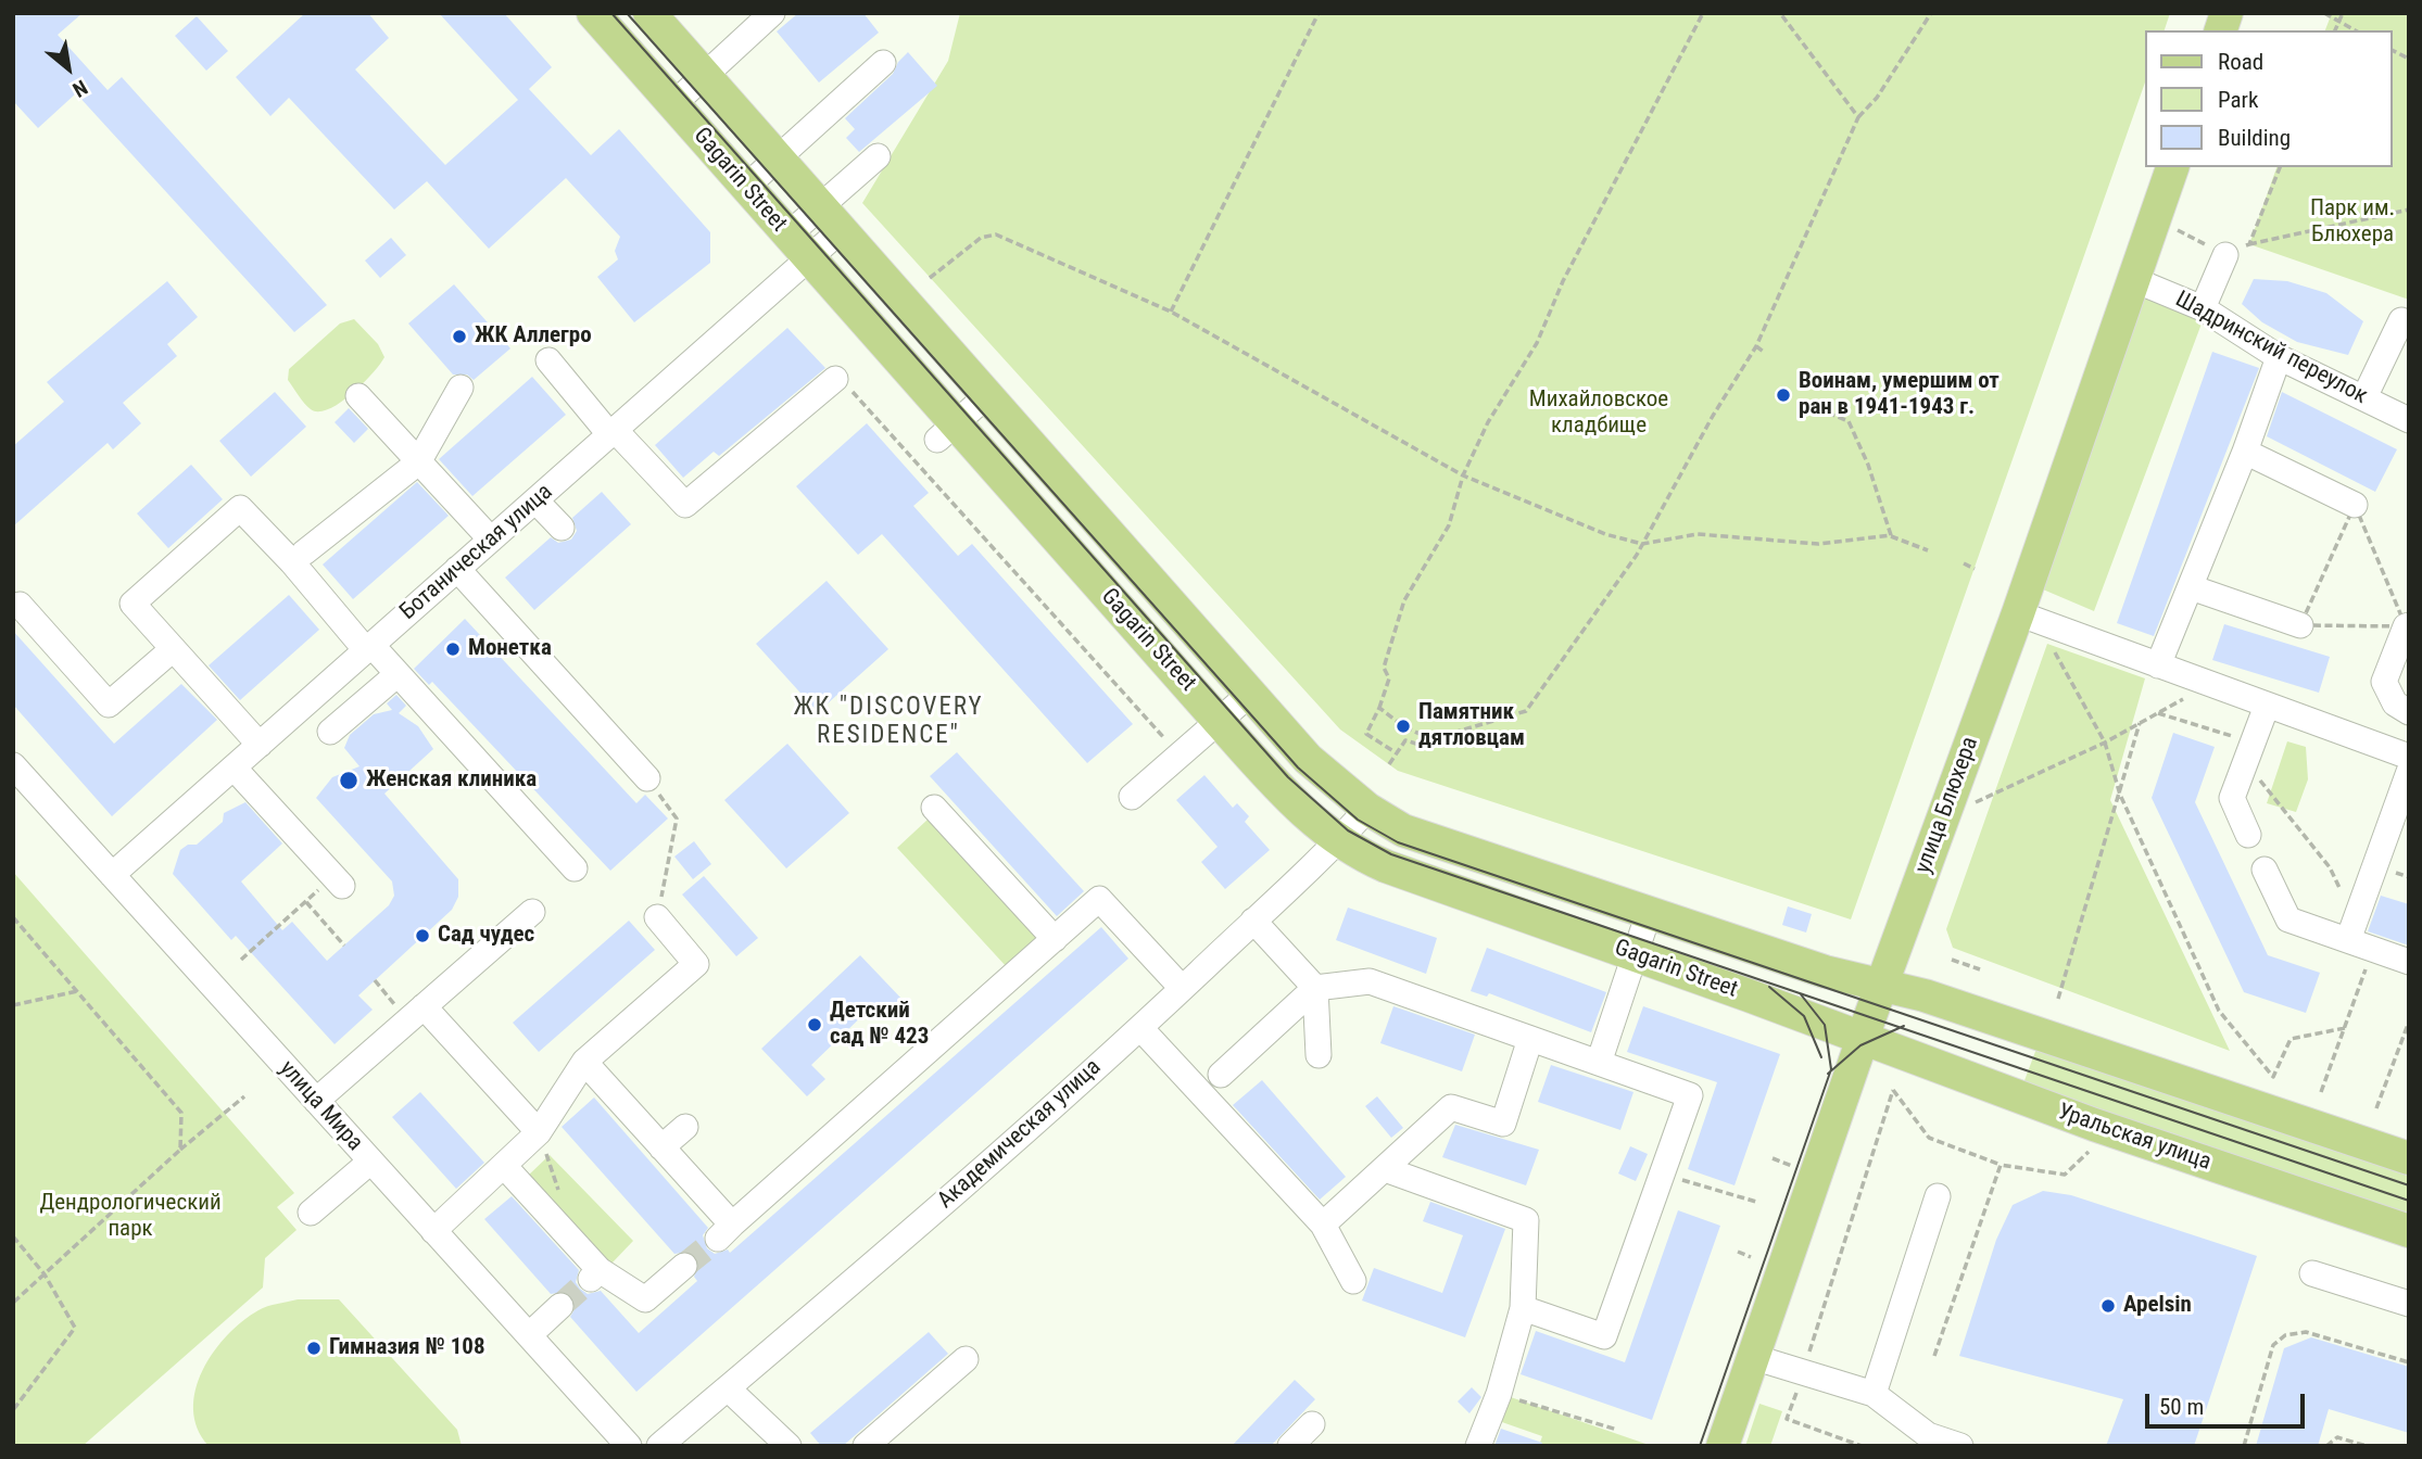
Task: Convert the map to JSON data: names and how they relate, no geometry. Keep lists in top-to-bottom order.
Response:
{
  "streets": {
    "main road": ["Gagarin Street", "улица Блюхера", "Уральская улица"],
    "street": [
      "Шадринский переулок",
      "Ботаническая улица",
      "улица Мира",
      "Академическая улица"
    ]
  },
  "crossings": [
    ["Gagarin Street", "Ботаническая улица"],
    ["Gagarin Street", "улица Блюхера"],
    ["Gagarin Street", "Академическая улица"],
    ["Gagarin Street", "Уральская улица"],
    ["Шадринский переулок", "улица Блюхера"],
    ["Ботаническая улица", "улица Мира"],
    ["улица Блюхера", "Уральская улица"]
  ],
  "districts": ["ЖК \"DISCOVERY RESIDENCE\""],
  "parks": ["Парк им. Блюхера", "Михайловское кладбище", "Дендрологический парк"],
  "places": [
    "ЖК Аллегро",
    "Воинам, умершим от ран в 1941-1943 г.",
    "Монетка",
    "Памятник дятловцам",
    "Женская клиника",
    "Сад чудес",
    "Детский сад № 423",
    "Apelsin",
    "Гимназия № 108"
  ],
  "legend": ["Road", "Park", "Building"],
  "scale_bar": "50 m",
  "north": "bottom right"
}
